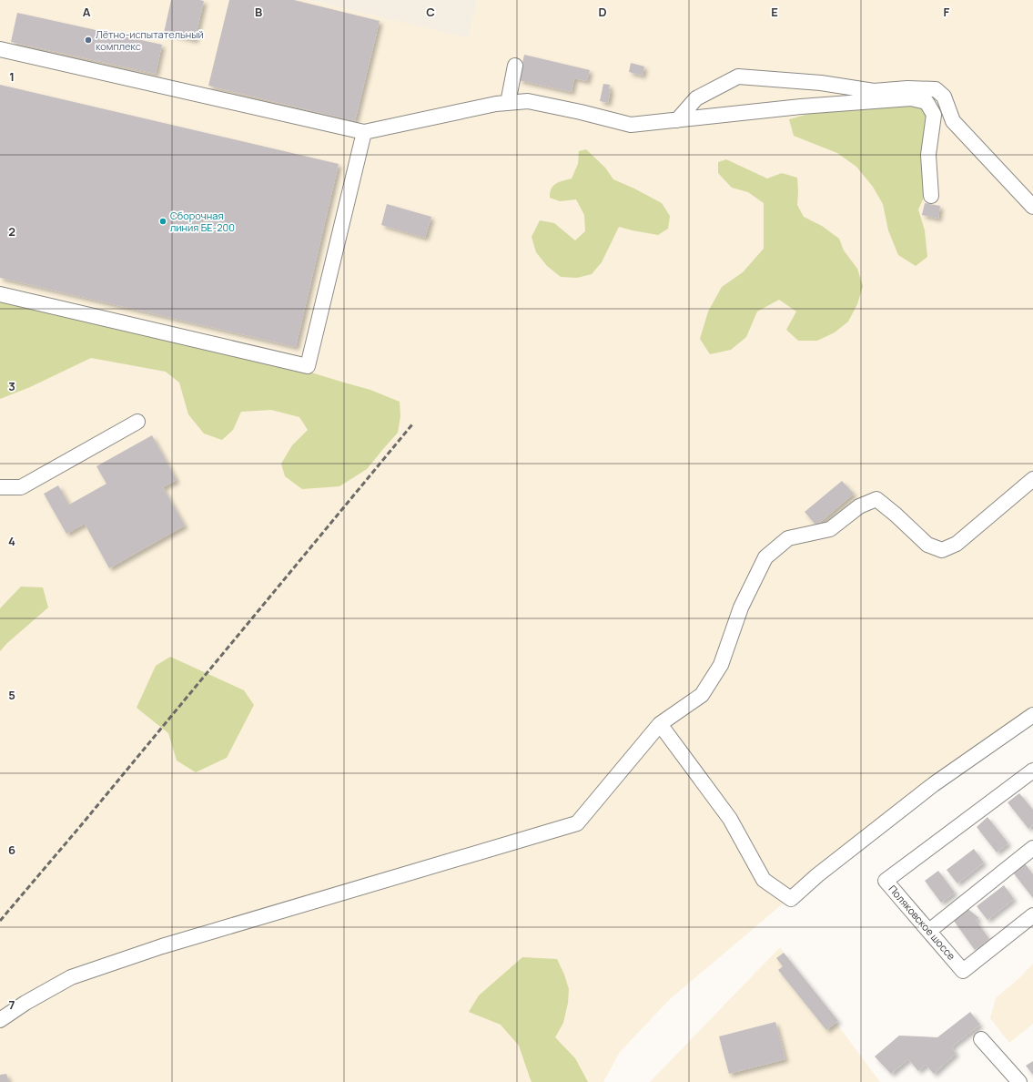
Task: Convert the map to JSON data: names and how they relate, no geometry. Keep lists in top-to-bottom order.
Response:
{
  "streets": {
    "street": ["Поляковское шоссе"]
  },
  "places": ["Лётно-испытательный комплекс", "Сборочная линия БЕ-200"],
  "grid": {
    "columns": [
      "A",
      "B",
      "C",
      "D",
      "E",
      "F"
    ],
    "rows": [
      "1",
      "2",
      "3",
      "4",
      "5",
      "6",
      "7"
    ]
  }
}
